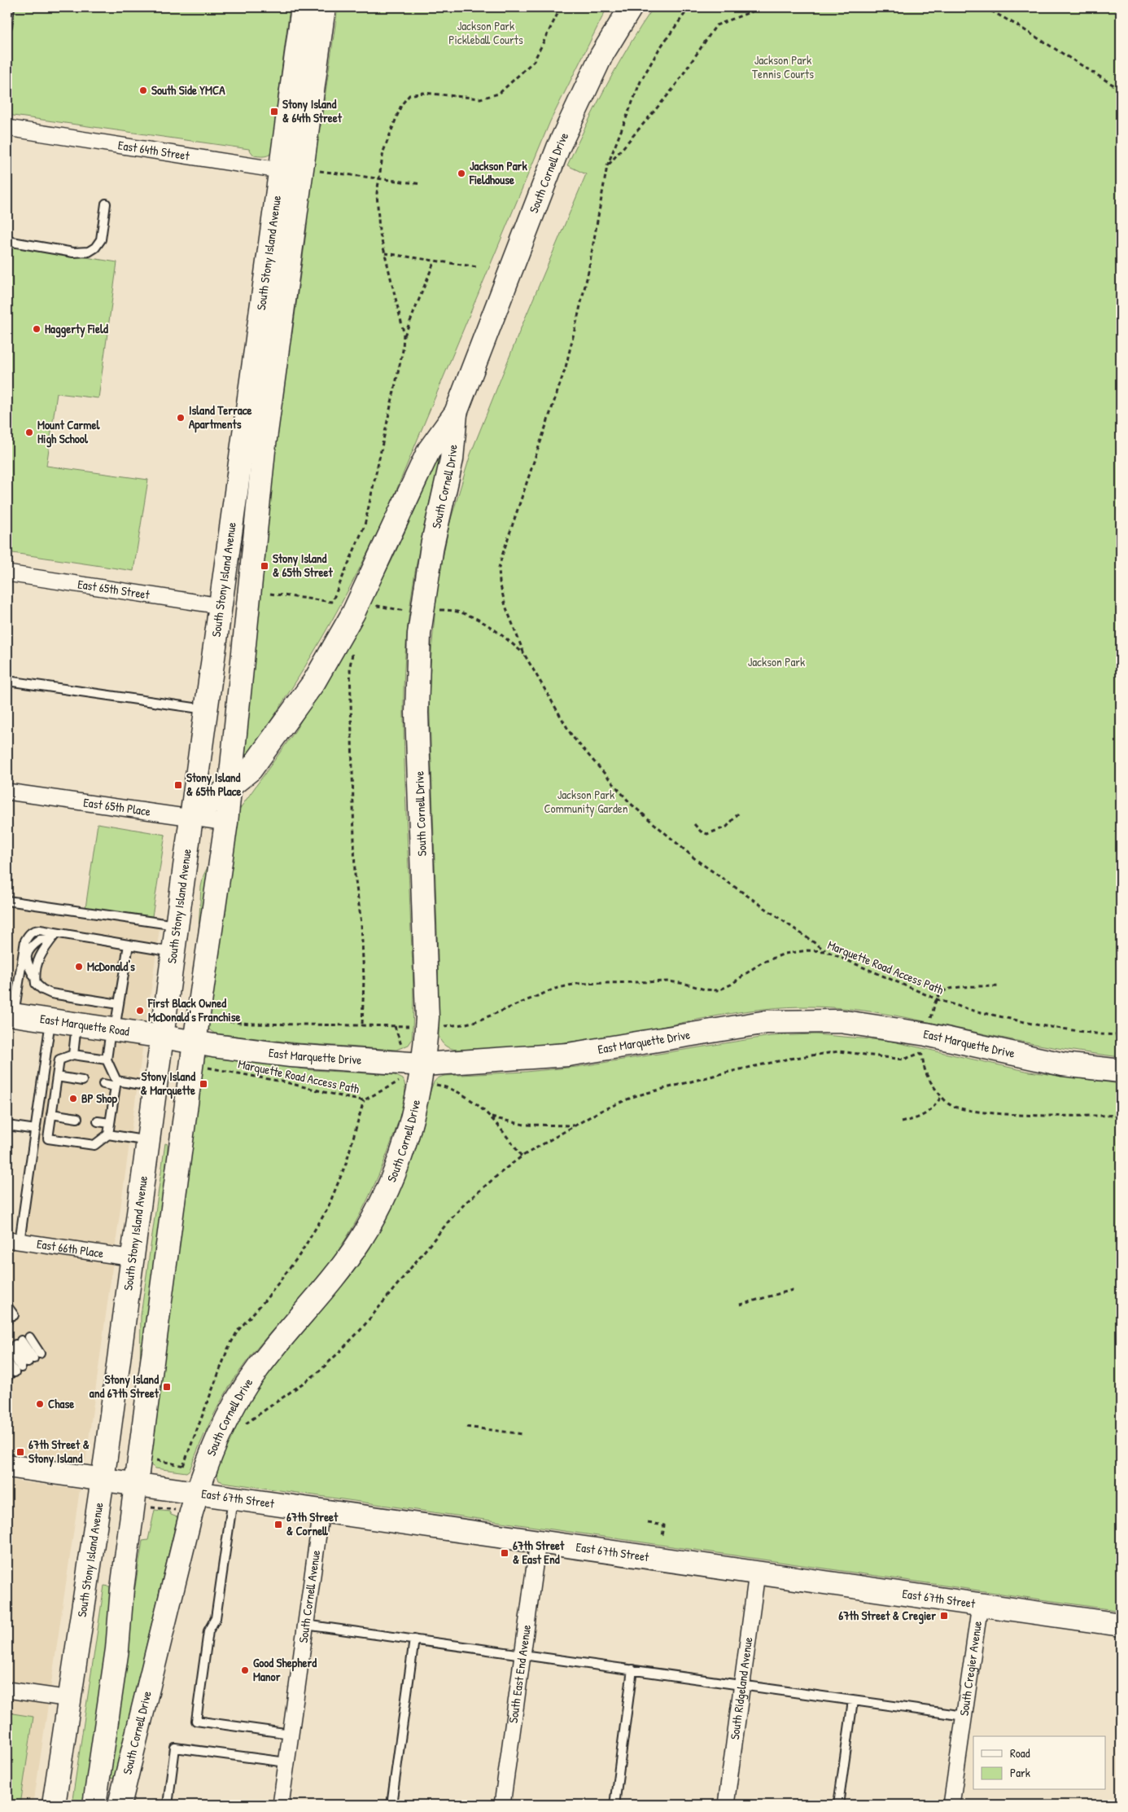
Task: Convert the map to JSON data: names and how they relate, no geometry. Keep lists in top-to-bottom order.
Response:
{
  "streets": {
    "main road": [
      "South Cornell Drive",
      "South Stony Island Avenue",
      "East Marquette Road",
      "East Marquette Drive",
      "East 67th Street"
    ],
    "street": [
      "East 64th Street",
      "East 65th Street",
      "East 65th Place",
      "East 66th Place",
      "South Cornell Avenue",
      "South Cregier Avenue",
      "South East End Avenue",
      "South Ridgeland Avenue"
    ],
    "path": ["Marquette Road Access Path"]
  },
  "crossings": [
    ["East 64th Street", "South Stony Island Avenue"],
    ["South Cornell Drive", "South Stony Island Avenue"],
    ["South Cornell Drive", "East 65th Place"],
    ["South Cornell Drive", "East Marquette Drive"],
    ["South Cornell Drive", "East 67th Street"],
    ["South Stony Island Avenue", "East 65th Street"],
    ["South Stony Island Avenue", "East 65th Place"],
    ["South Stony Island Avenue", "East Marquette Road"],
    ["South Stony Island Avenue", "East Marquette Drive"],
    ["South Stony Island Avenue", "East 66th Place"],
    ["South Stony Island Avenue", "East 67th Street"],
    ["East Marquette Road", "East Marquette Drive"],
    ["East 67th Street", "South Cornell Avenue"],
    ["East 67th Street", "South Cregier Avenue"],
    ["East 67th Street", "South East End Avenue"],
    ["East 67th Street", "South Ridgeland Avenue"]
  ],
  "parks": [
    "Jackson Park Pickleball Courts",
    "Jackson Park Tennis Courts",
    "Jackson Park",
    "Jackson Park Community Garden"
  ],
  "places": {
    "other": [
      "South Side YMCA",
      "Jackson Park Fieldhouse",
      "Haggerty Field",
      "Island Terrace Apartments",
      "Mount Carmel High School",
      "McDonald's",
      "First Black Owned McDonald's Franchise",
      "BP Shop",
      "Chase",
      "Good Shepherd Manor"
    ],
    "transit": [
      "Stony Island & 64th Street",
      "Stony Island & 65th Street",
      "Stony Island & 65th Place",
      "Stony Island & Marquette",
      "Stony Island and 67th Street",
      "67th Street & Stony Island",
      "67th Street & Cornell",
      "67th Street & East End",
      "67th Street & Cregier"
    ]
  },
  "legend": ["Road", "Park"]
}
